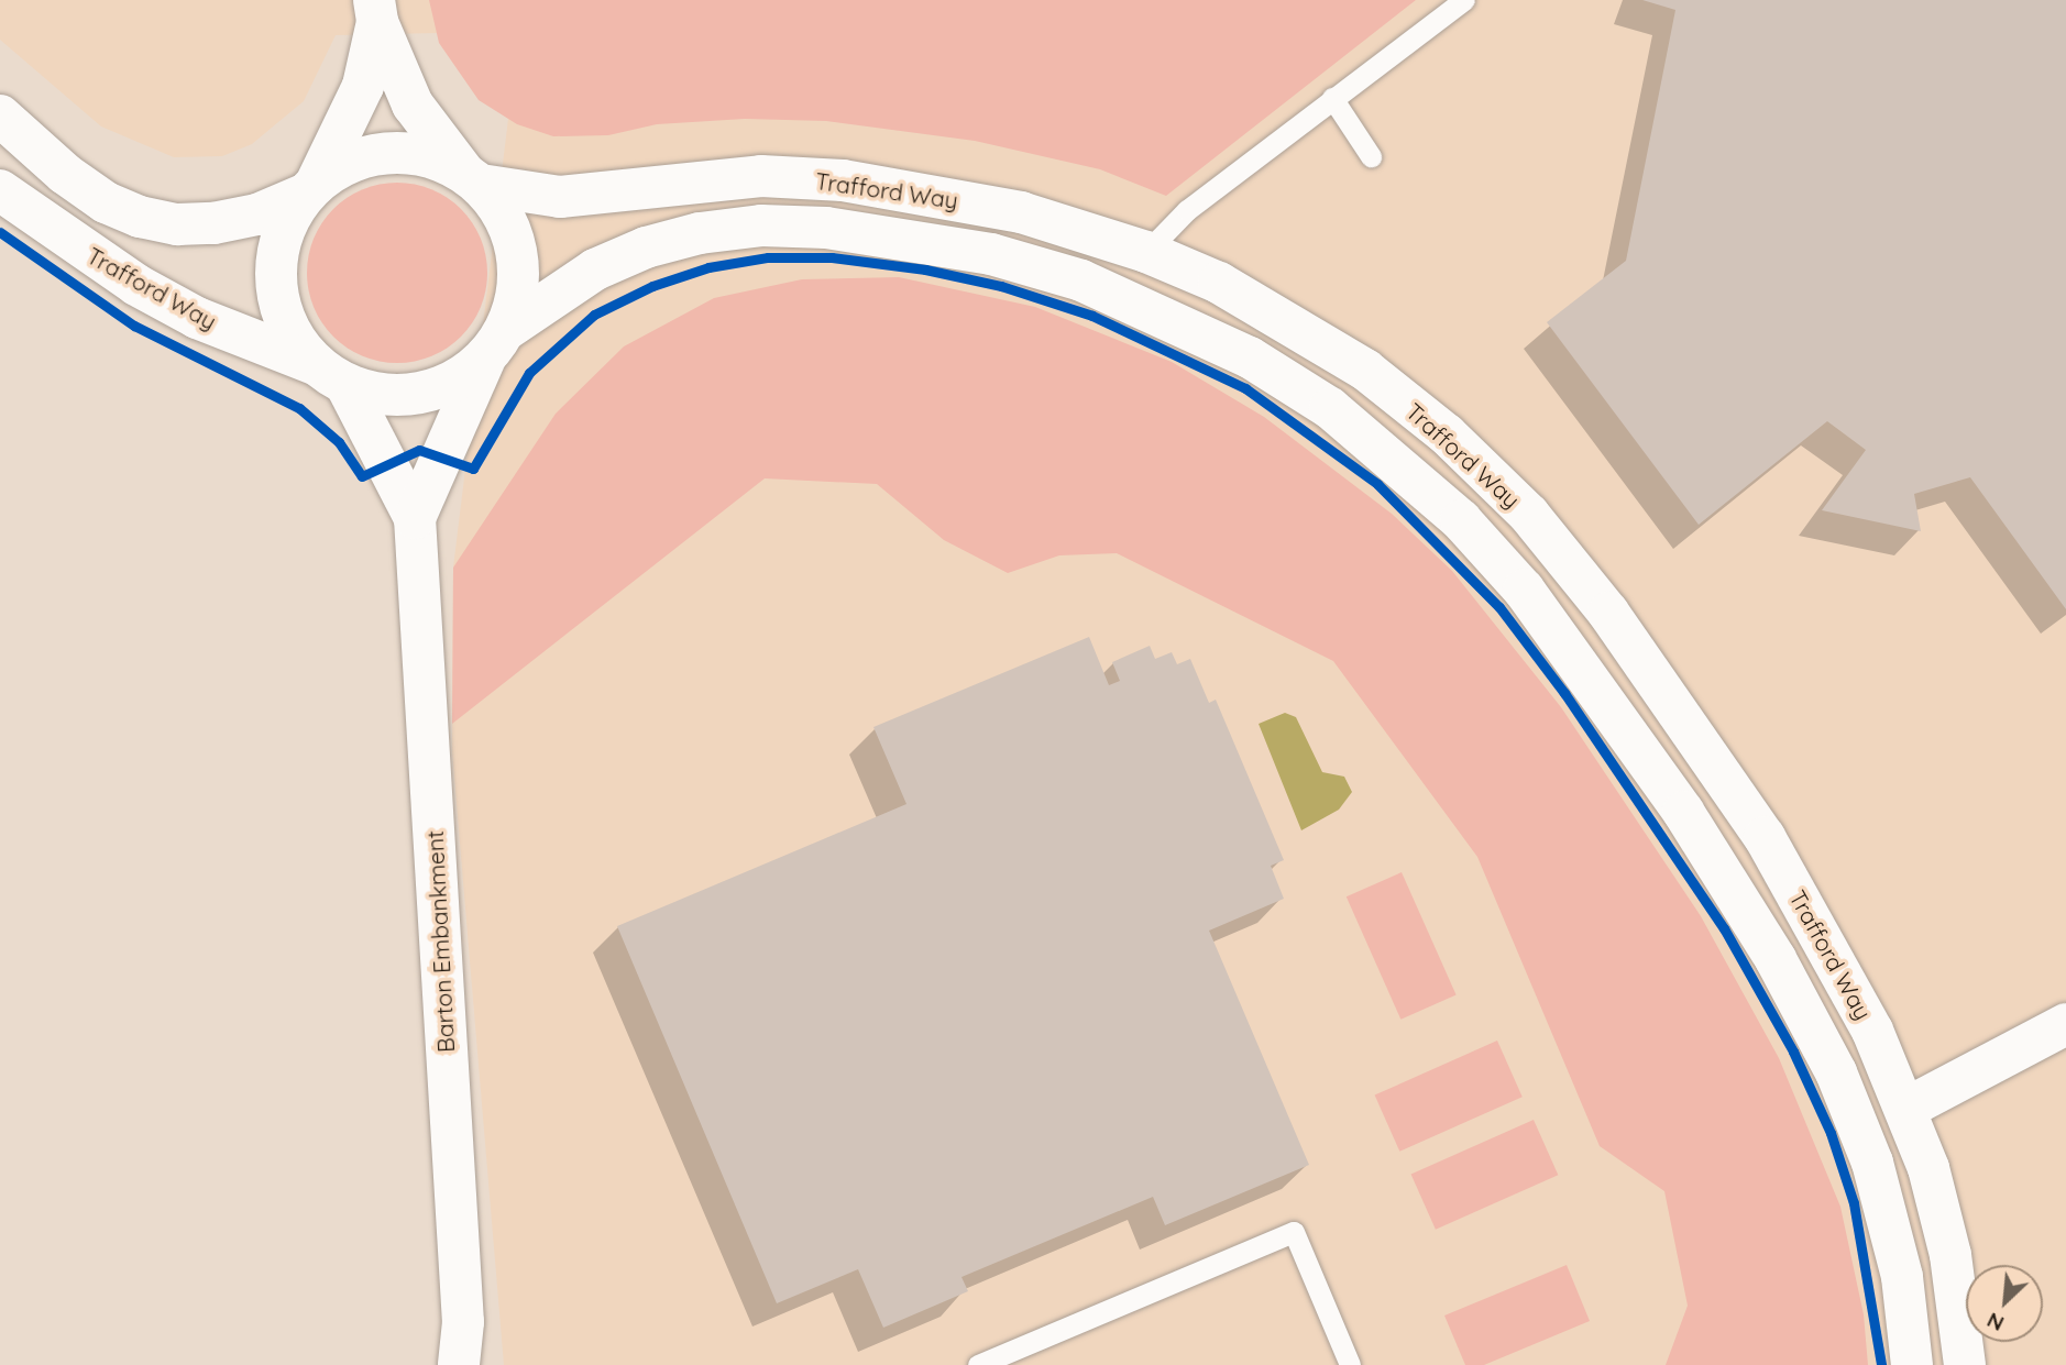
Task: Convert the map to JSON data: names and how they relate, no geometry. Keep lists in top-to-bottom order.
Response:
{
  "streets": {
    "street": ["Trafford Way", "Barton Embankment"]
  },
  "crossings": [
    ["Trafford Way", "Barton Embankment"]
  ],
  "north": "bottom left"
}
